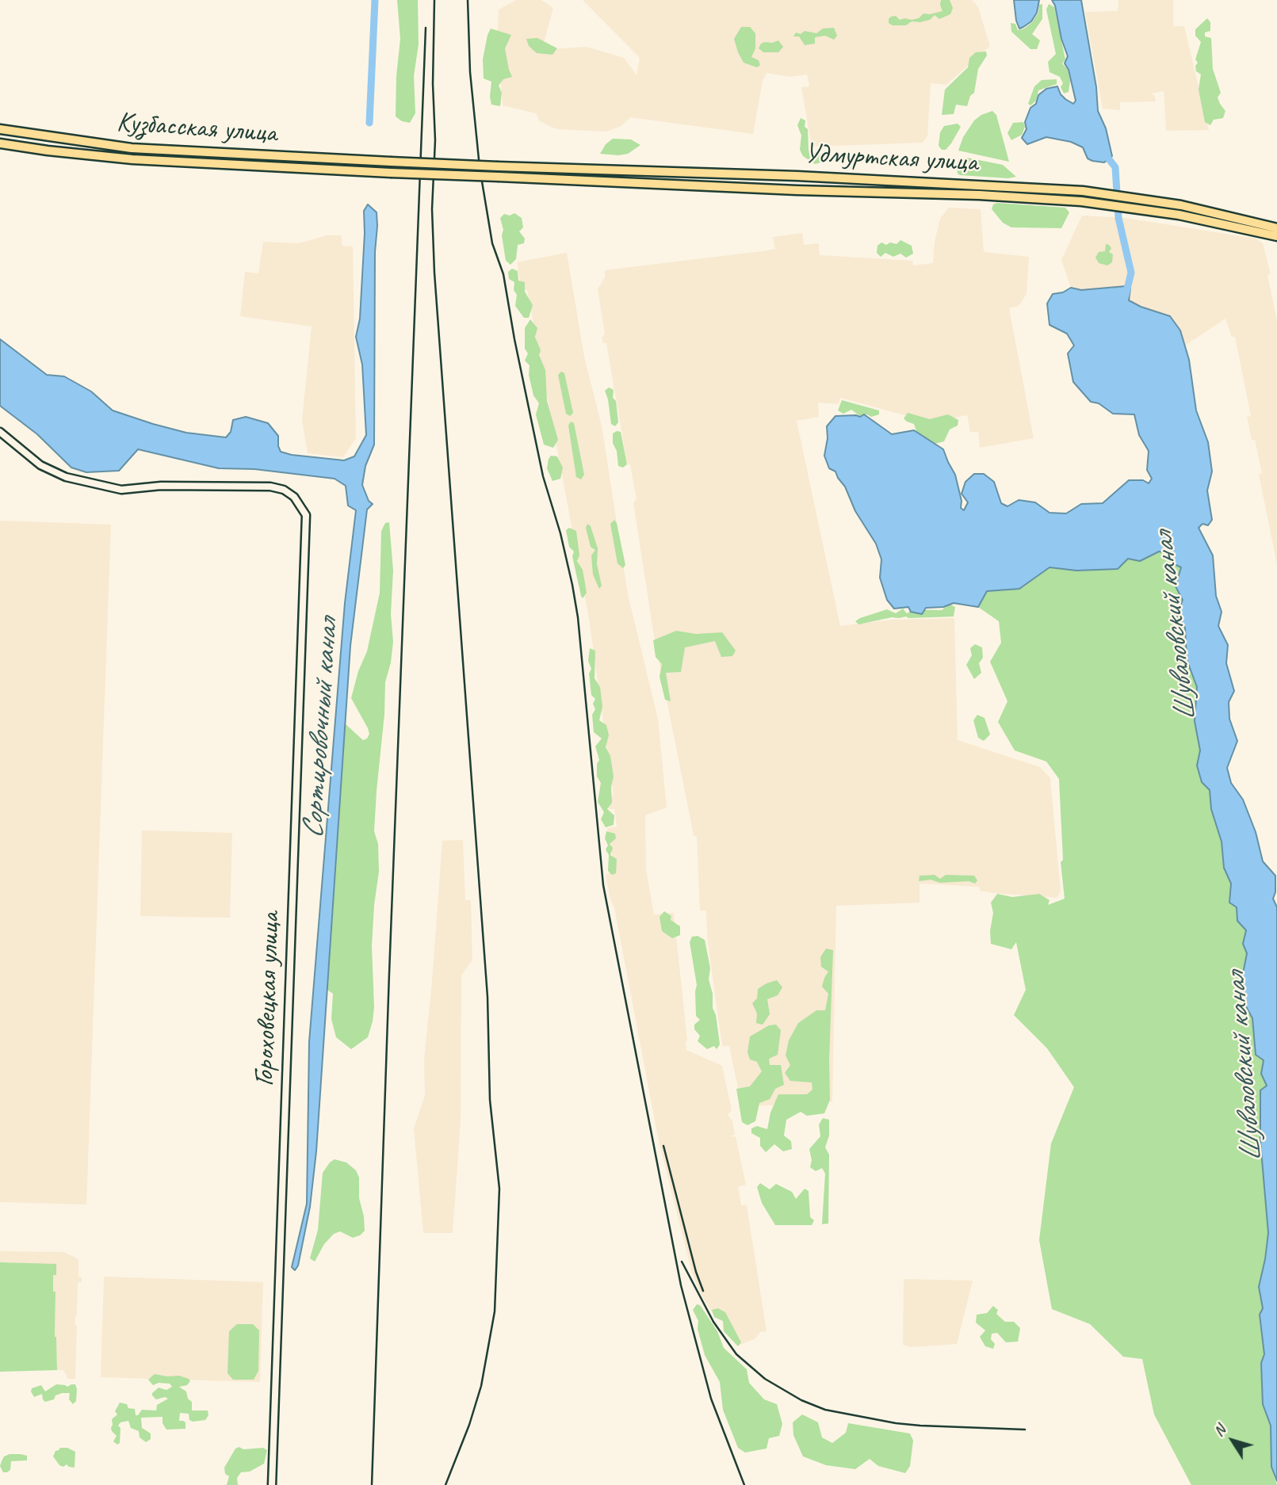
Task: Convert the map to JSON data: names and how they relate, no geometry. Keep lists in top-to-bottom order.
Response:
{
  "streets": {
    "main road": ["Кузбасская улица", "Удмуртская улица"],
    "street": ["Гороховецкая улица"]
  },
  "crossings": [
    ["Кузбасская улица", "Удмуртская улица"]
  ],
  "water": ["Шуваловский канал", "Сортировочный канал"],
  "north": "top left"
}
